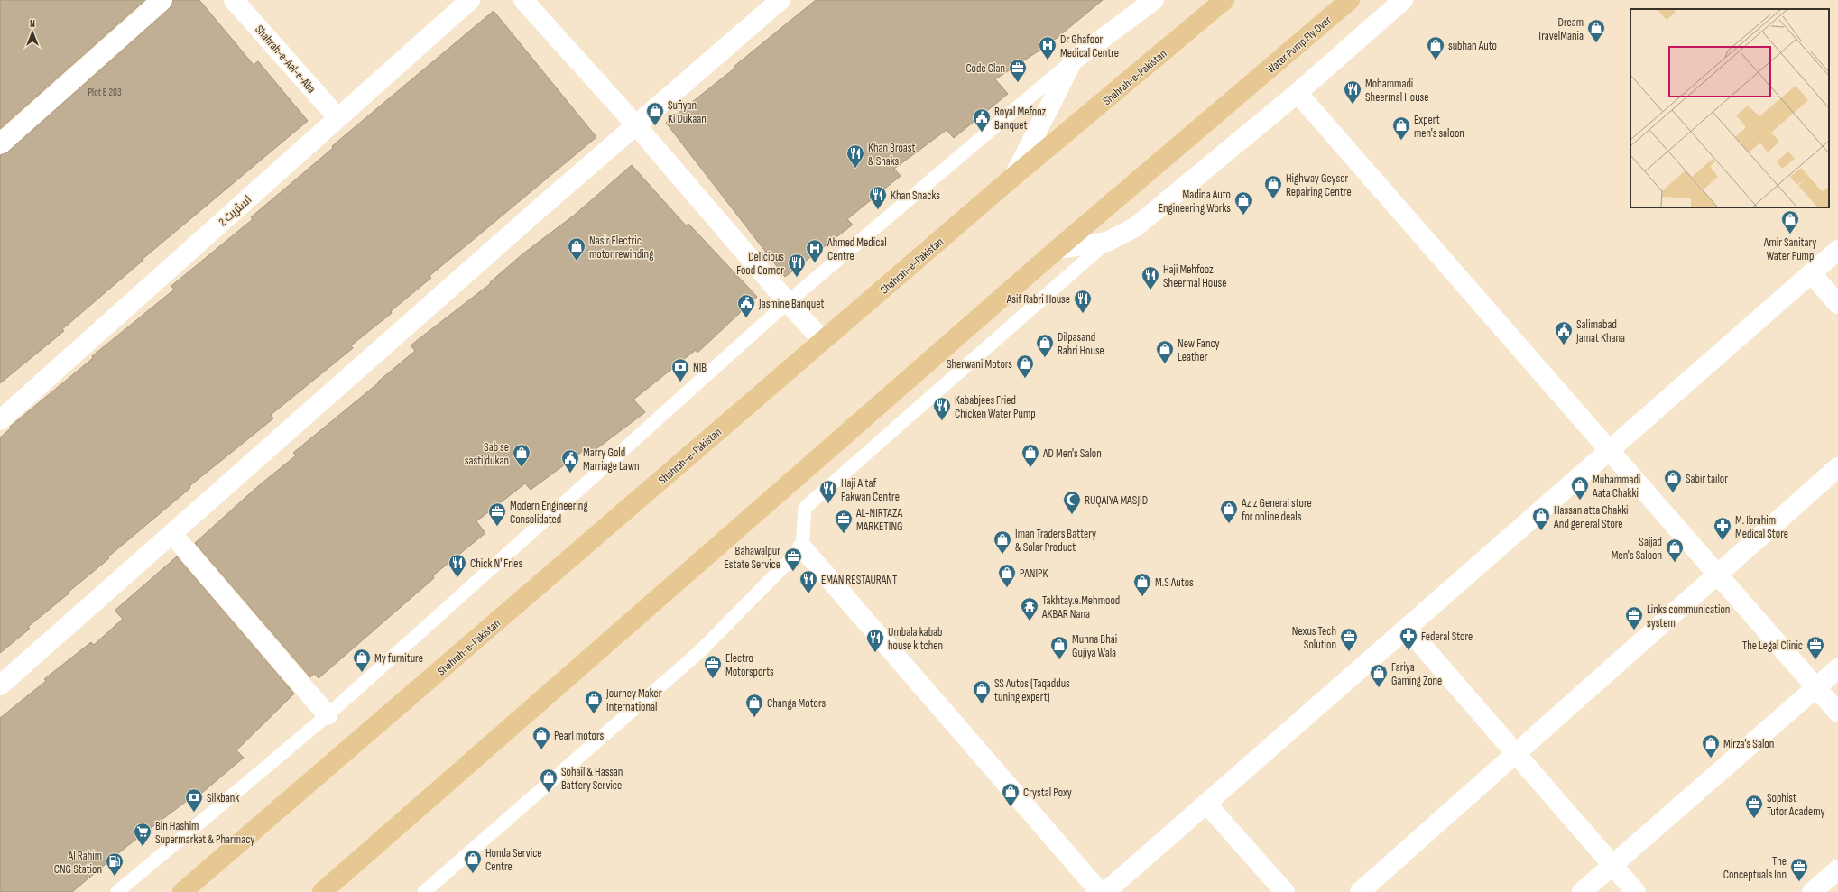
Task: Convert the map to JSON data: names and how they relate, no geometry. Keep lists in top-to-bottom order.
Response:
{
  "streets": {
    "highway": ["Water Pump Fly Over", "Shahrah-e-Pakistan"],
    "street": ["Shahrah-e-Aal-e-Aba", "اسٹریٹ 2"]
  },
  "crossings": [
    ["Shahrah-e-Aal-e-Aba", "اسٹریٹ 2"]
  ],
  "places": {
    "shop": [
      "Dream TravelMania",
      "subhan Auto",
      "Sufiyan Ki Dukaan",
      "Expert men's saloon",
      "Highway Geyser Repairing Centre",
      "Madina Auto Engineering Works",
      "Amir Sanitary Water Pump",
      "Nasir Electric motor rewinding",
      "Dilpasand Rabri House",
      "New Fancy Leather",
      "Sherwani Motors",
      "Sab se sasti dukan",
      "AD Men's Salon",
      "Sabir tailor",
      "Muhammadi Aata Chakki",
      "Aziz General store for online deals",
      "Hassan atta Chakki And general Store",
      "Iman Traders Battery & Solar Product",
      "Sajjad Men's Saloon",
      "PANIPK",
      "M.S Autos",
      "Munna Bhai Gujiya Wala",
      "My furniture",
      "Fariya Gaming Zone",
      "SS Autos (Taqaddus tuning expert)",
      "Journey Maker International",
      "Changa Motors",
      "Pearl motors",
      "Mirza's Salon",
      "Sohail & Hassan Battery Service",
      "Crystal Poxy",
      "Honda Service Centre"
    ],
    "hospital": ["Dr Ghafoor Medical Centre", "Ahmed Medical Centre"],
    "office": [
      "Code Clan",
      "Modern Engineering Consolidated",
      "AL-NIRTAZA MARKETING",
      "Bahawalpur Estate Service",
      "Links communication system",
      "Nexus Tech Solution",
      "The Legal Clinic",
      "Electro Motorsports",
      "Sophist Tutor Academy",
      "The Conceptuals Inn"
    ],
    "restaurant": [
      "Mohammadi Sheermal House",
      "Khan Broast & Snaks",
      "Khan Snacks",
      "Delicious Food Corner",
      "Haji Mehfooz Sheermal House",
      "Asif Rabri House",
      "Kababjees Fried Chicken Water Pump",
      "Haji Altaf Pakwan Centre",
      "Chick N' Fries",
      "EMAN RESTAURANT",
      "Umbala kabab house kitchen"
    ],
    "public building": [
      "Royal Mefooz Banquet",
      "Jasmine Banquet",
      "Salimabad Jamat Khana",
      "Marry Gold Marriage Lawn"
    ],
    "bank": ["NIB", "Silkbank"],
    "mosque": ["RUQAIYA MASJID"],
    "pharmacy": ["M. Ibrahim Medical Store", "Federal Store"],
    "temple": ["Takhtay.e.Mehmood AKBAR Nana"],
    "supermarket": ["Bin Hashim Supermarket & Pharmacy"],
    "fuel station": ["Al Rahim CNG Station"]
  },
  "house_numbers": ["Plot B 203"],
  "north": "top"
}
